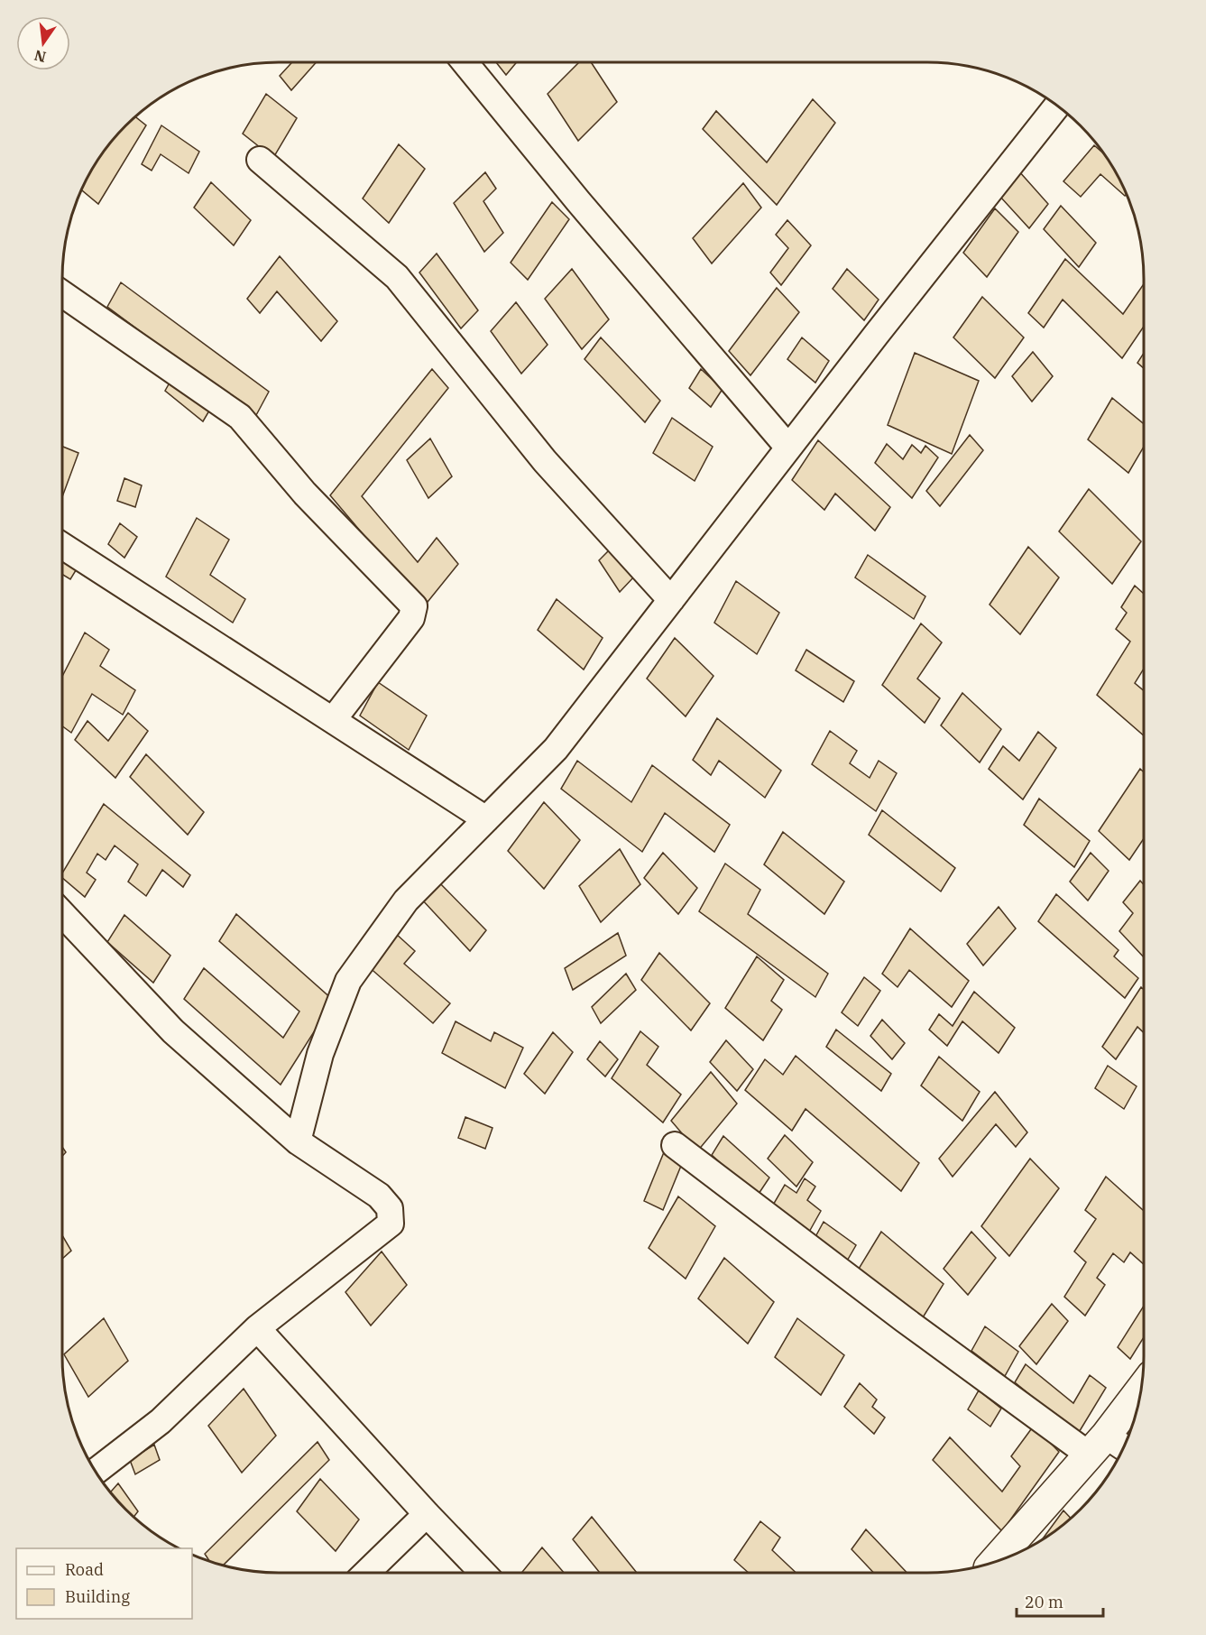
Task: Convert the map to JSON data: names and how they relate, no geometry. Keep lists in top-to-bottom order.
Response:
{
  "legend": ["Road", "Building"],
  "scale_bar": "20 m",
  "north": "bottom"
}
